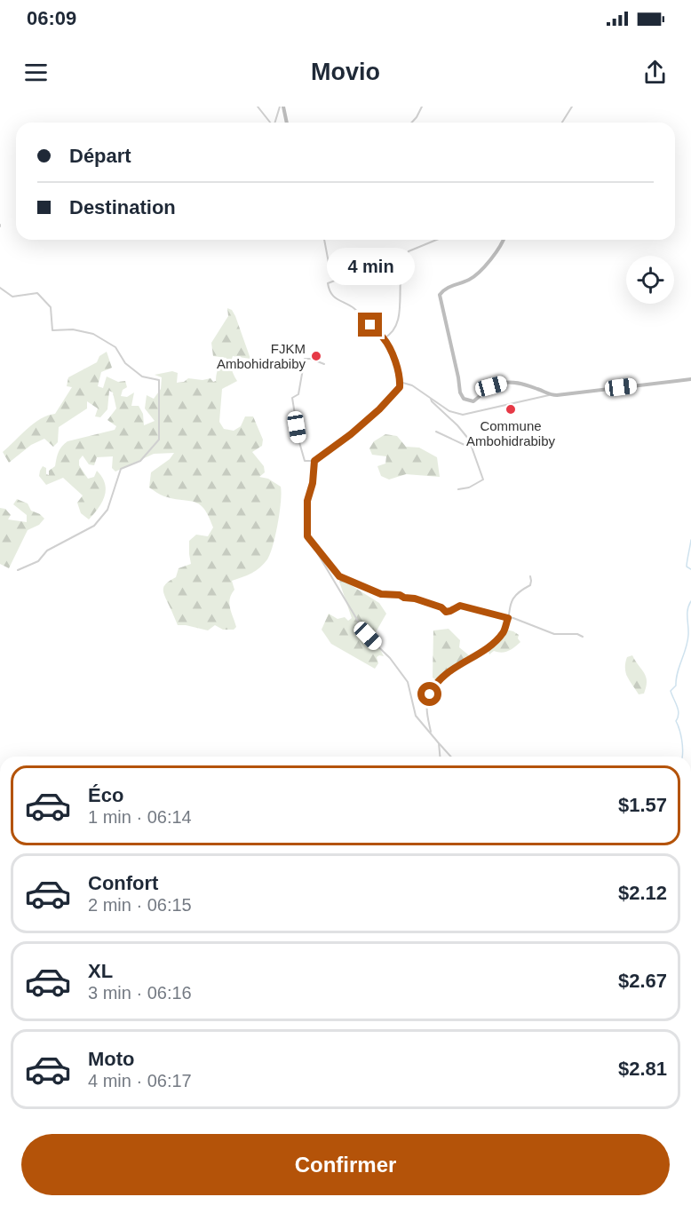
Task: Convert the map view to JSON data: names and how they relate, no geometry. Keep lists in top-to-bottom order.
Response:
{
  "places": ["FJKM Ambohidrabiby", "Commune Ambohidrabiby"],
  "page": {
    "status": "06:09",
    "header": "Movio",
    "banner": ["Départ", "Destination"],
    "bubble": "4 min",
    "list": [
      {
        "name": "Éco",
        "note": "1 min · 06:14",
        "value": "$1.57"
      },
      {
        "name": "Confort",
        "note": "2 min · 06:15",
        "value": "$2.12"
      },
      {
        "name": "XL",
        "note": "3 min · 06:16",
        "value": "$2.67"
      },
      {
        "name": "Moto",
        "note": "4 min · 06:17",
        "value": "$2.81"
      }
    ],
    "buttons": "Confirmer"
  }
}
